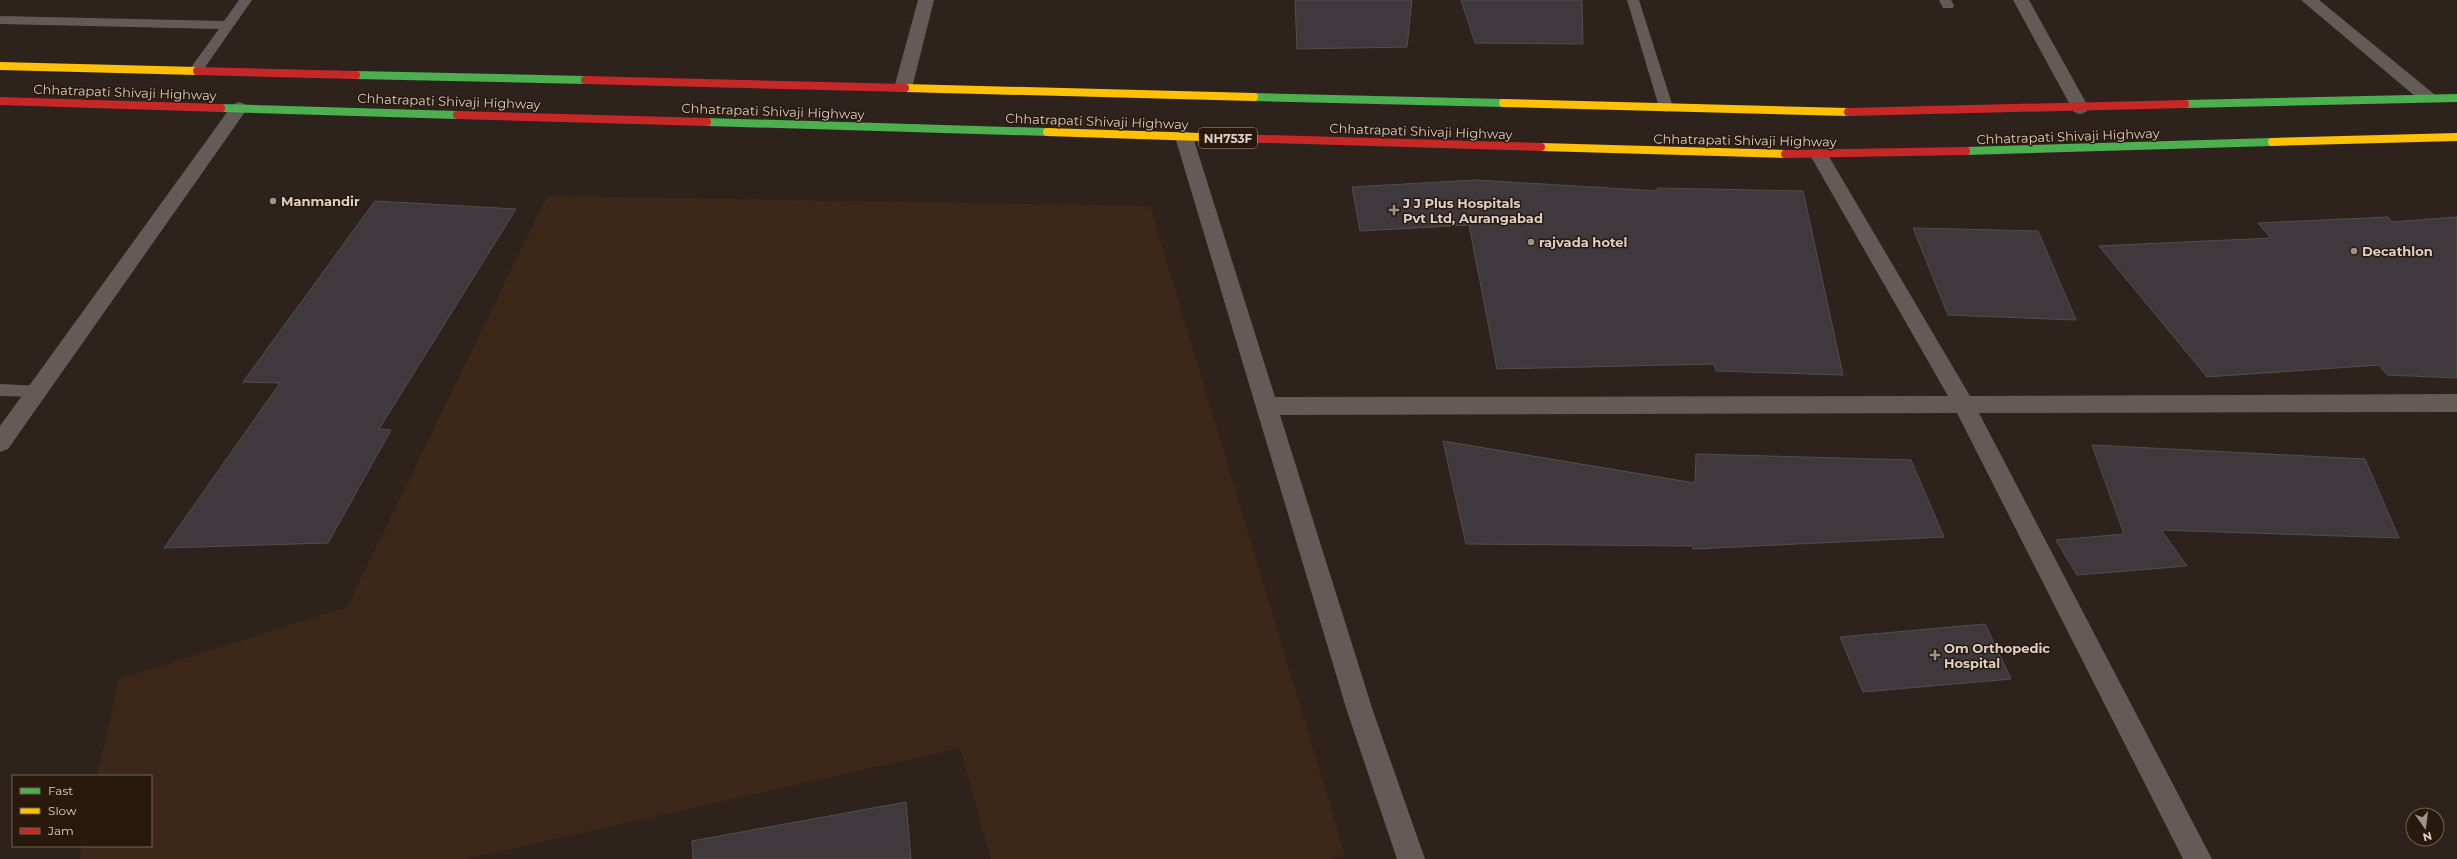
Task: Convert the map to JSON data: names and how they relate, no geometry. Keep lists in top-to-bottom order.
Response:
{
  "streets": {
    "highway": ["Chhatrapati Shivaji Highway", "NH753F"]
  },
  "places": {
    "other": ["Manmandir", "rajvada hotel", "Decathlon"],
    "health": ["J J Plus Hospitals Pvt Ltd, Aurangabad", "Om Orthopedic Hospital"]
  },
  "legend": ["Fast", "Slow", "Jam"],
  "north": "bottom"
}
